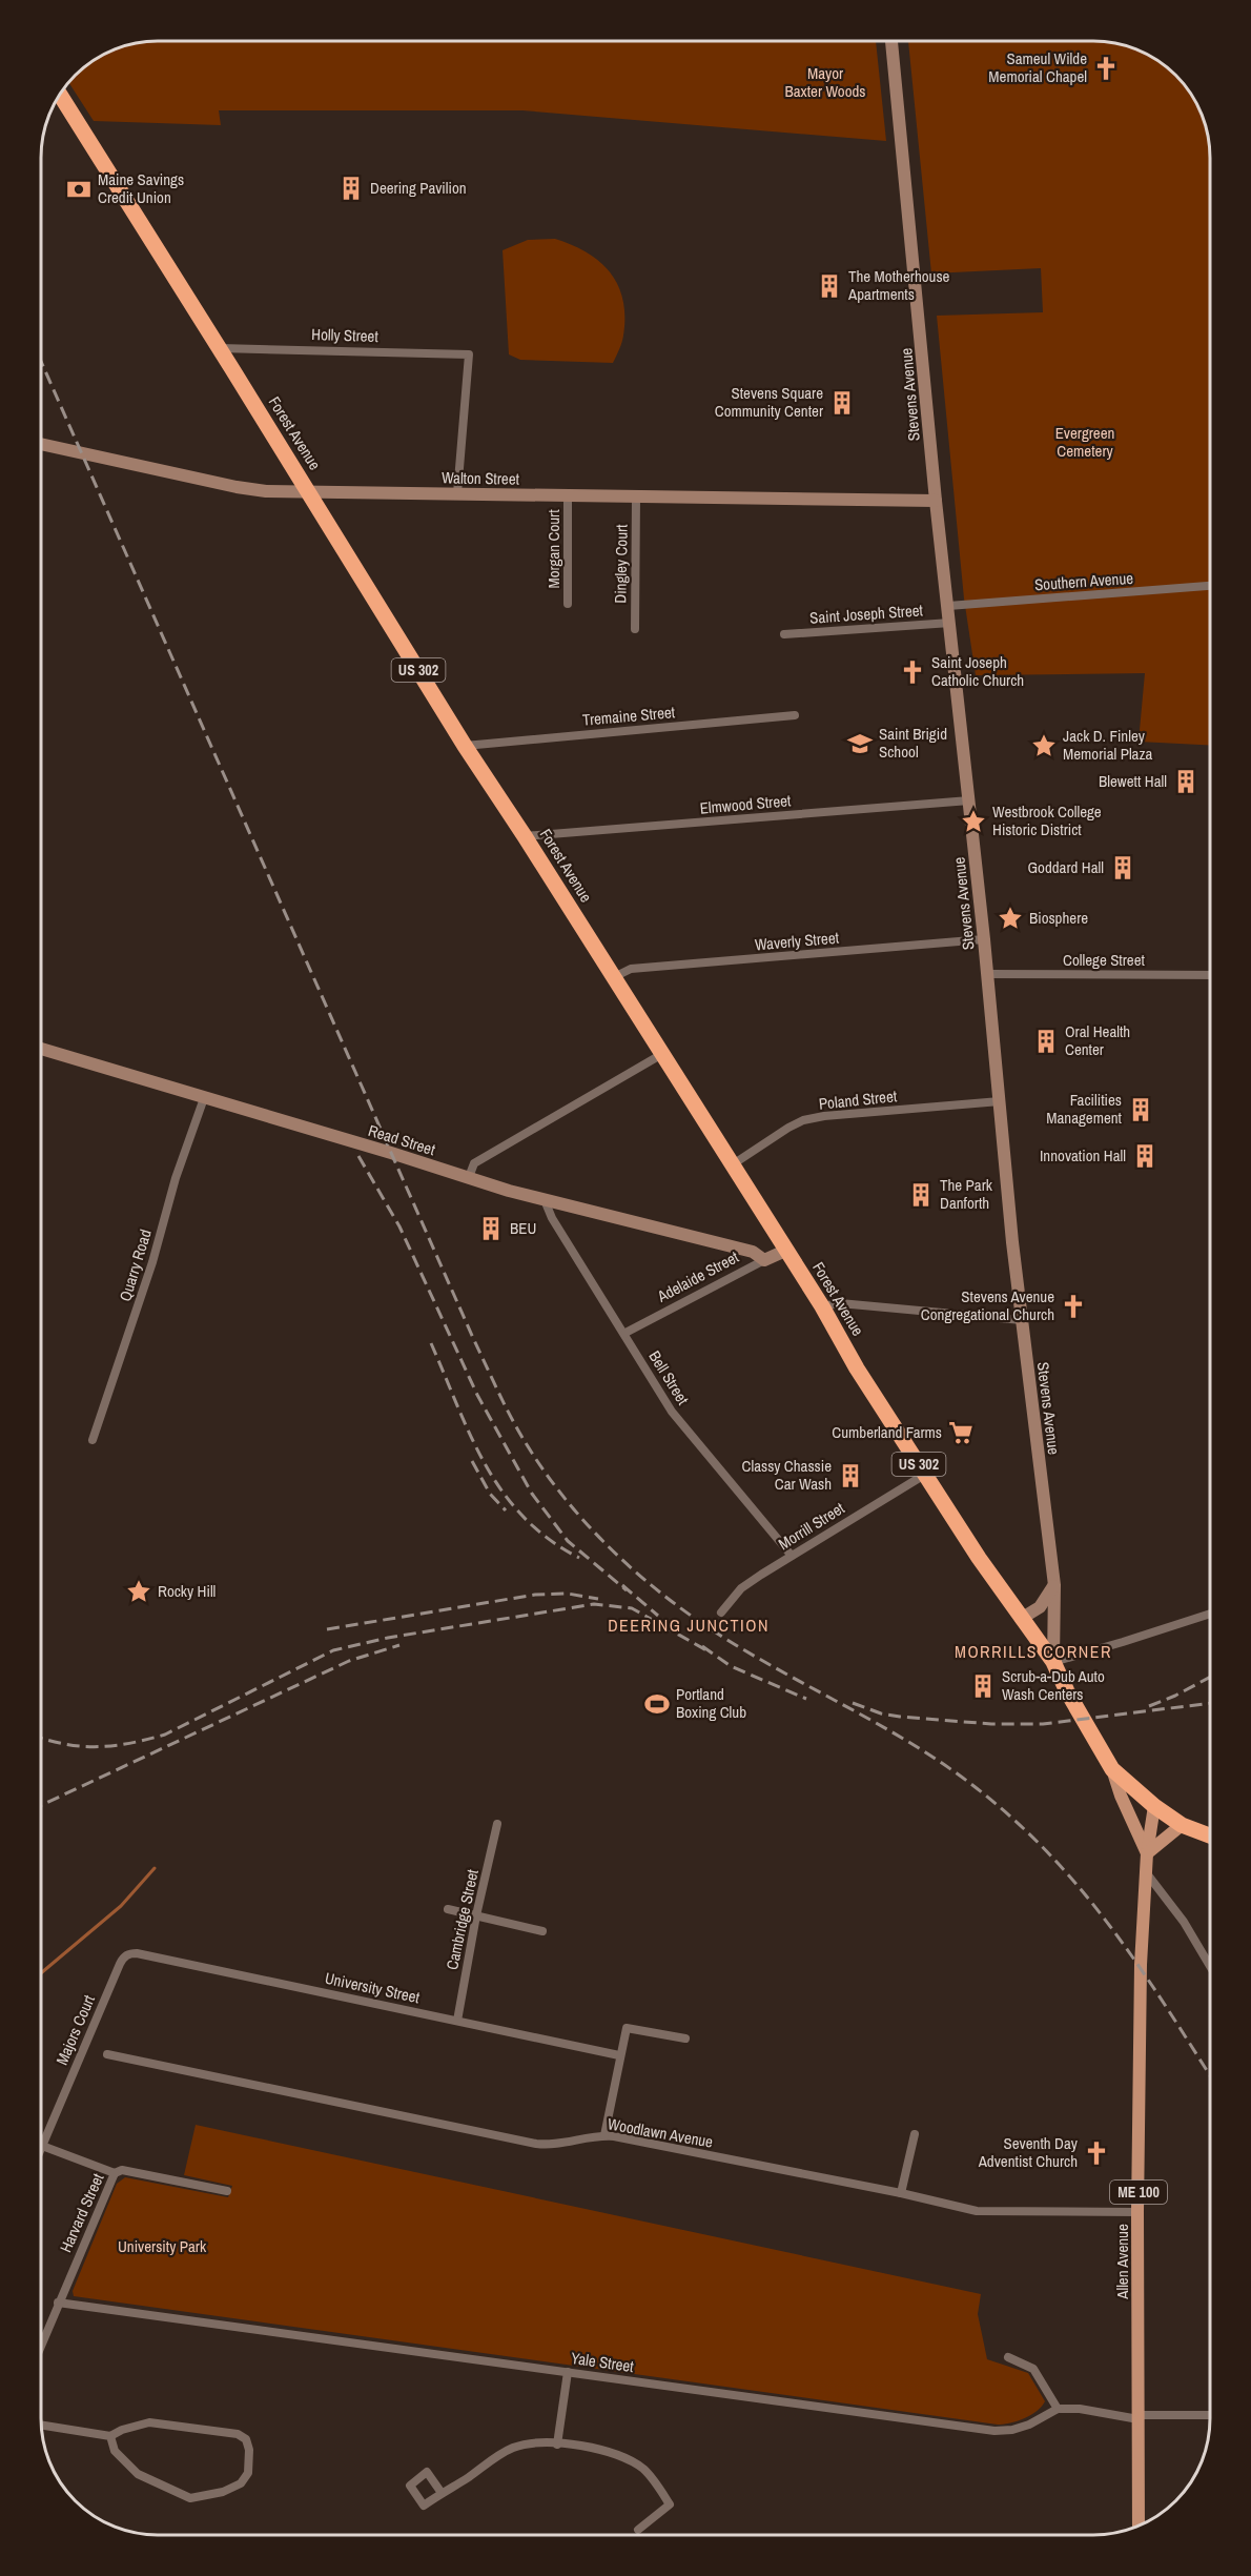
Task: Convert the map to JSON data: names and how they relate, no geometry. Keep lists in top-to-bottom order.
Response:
{
  "streets": {
    "highway": ["Forest Avenue", "US 302"],
    "main road": ["ME 100", "Allen Avenue"],
    "street": [
      "Holly Street",
      "Stevens Avenue",
      "Walton Street",
      "Morgan Court",
      "Dingley Court",
      "Southern Avenue",
      "Saint Joseph Street",
      "Tremaine Street",
      "Elmwood Street",
      "Waverly Street",
      "College Street",
      "Poland Street",
      "Read Street",
      "Quarry Road",
      "Adelaide Street",
      "Bell Street",
      "Morrill Street",
      "Cambridge Street",
      "University Street",
      "Majors Court",
      "Woodlawn Avenue",
      "Harvard Street",
      "Yale Street"
    ]
  },
  "crossings": [
    ["Holly Street", "Forest Avenue"],
    ["Holly Street", "Walton Street"],
    ["Stevens Avenue", "Forest Avenue"],
    ["Stevens Avenue", "Walton Street"],
    ["Stevens Avenue", "Southern Avenue"],
    ["Stevens Avenue", "Saint Joseph Street"],
    ["Stevens Avenue", "US 302"],
    ["Stevens Avenue", "Elmwood Street"],
    ["Stevens Avenue", "Waverly Street"],
    ["Stevens Avenue", "College Street"],
    ["Stevens Avenue", "Poland Street"],
    ["Forest Avenue", "Walton Street"],
    ["Forest Avenue", "US 302"],
    ["Forest Avenue", "Tremaine Street"],
    ["Forest Avenue", "Elmwood Street"],
    ["Forest Avenue", "Waverly Street"],
    ["Forest Avenue", "Poland Street"],
    ["Forest Avenue", "Adelaide Street"],
    ["Forest Avenue", "Morrill Street"],
    ["Walton Street", "Morgan Court"],
    ["Walton Street", "Dingley Court"],
    ["US 302", "ME 100"],
    ["Read Street", "Quarry Road"],
    ["Read Street", "Adelaide Street"],
    ["Read Street", "Bell Street"],
    ["Adelaide Street", "Bell Street"],
    ["Bell Street", "Morrill Street"],
    ["Cambridge Street", "University Street"],
    ["University Street", "Majors Court"],
    ["Woodlawn Avenue", "Allen Avenue"],
    ["ME 100", "Allen Avenue"],
    ["Harvard Street", "Yale Street"]
  ],
  "districts": ["DEERING JUNCTION", "MORRILLS CORNER"],
  "parks": ["Mayor Baxter Woods", "Evergreen Cemetery", "University Park"],
  "places": {
    "church": [
      "Sameul Wilde Memorial Chapel",
      "Saint Joseph Catholic Church",
      "Stevens Avenue Congregational Church",
      "Seventh Day Adventist Church"
    ],
    "building": [
      "Deering Pavilion",
      "The Motherhouse Apartments",
      "Stevens Square Community Center",
      "Blewett Hall",
      "Goddard Hall",
      "Oral Health Center",
      "Facilities Management",
      "Innovation Hall",
      "The Park Danforth",
      "BEU",
      "Classy Chassie Car Wash",
      "Scrub-a-Dub Auto Wash Centers"
    ],
    "bank": ["Maine Savings Credit Union"],
    "school or university": ["Saint Brigid School"],
    "place": [
      "Jack D. Finley Memorial Plaza",
      "Westbrook College Historic District",
      "Biosphere",
      "Rocky Hill"
    ],
    "supermarket": ["Cumberland Farms"],
    "sports": ["Portland Boxing Club"]
  }
}
